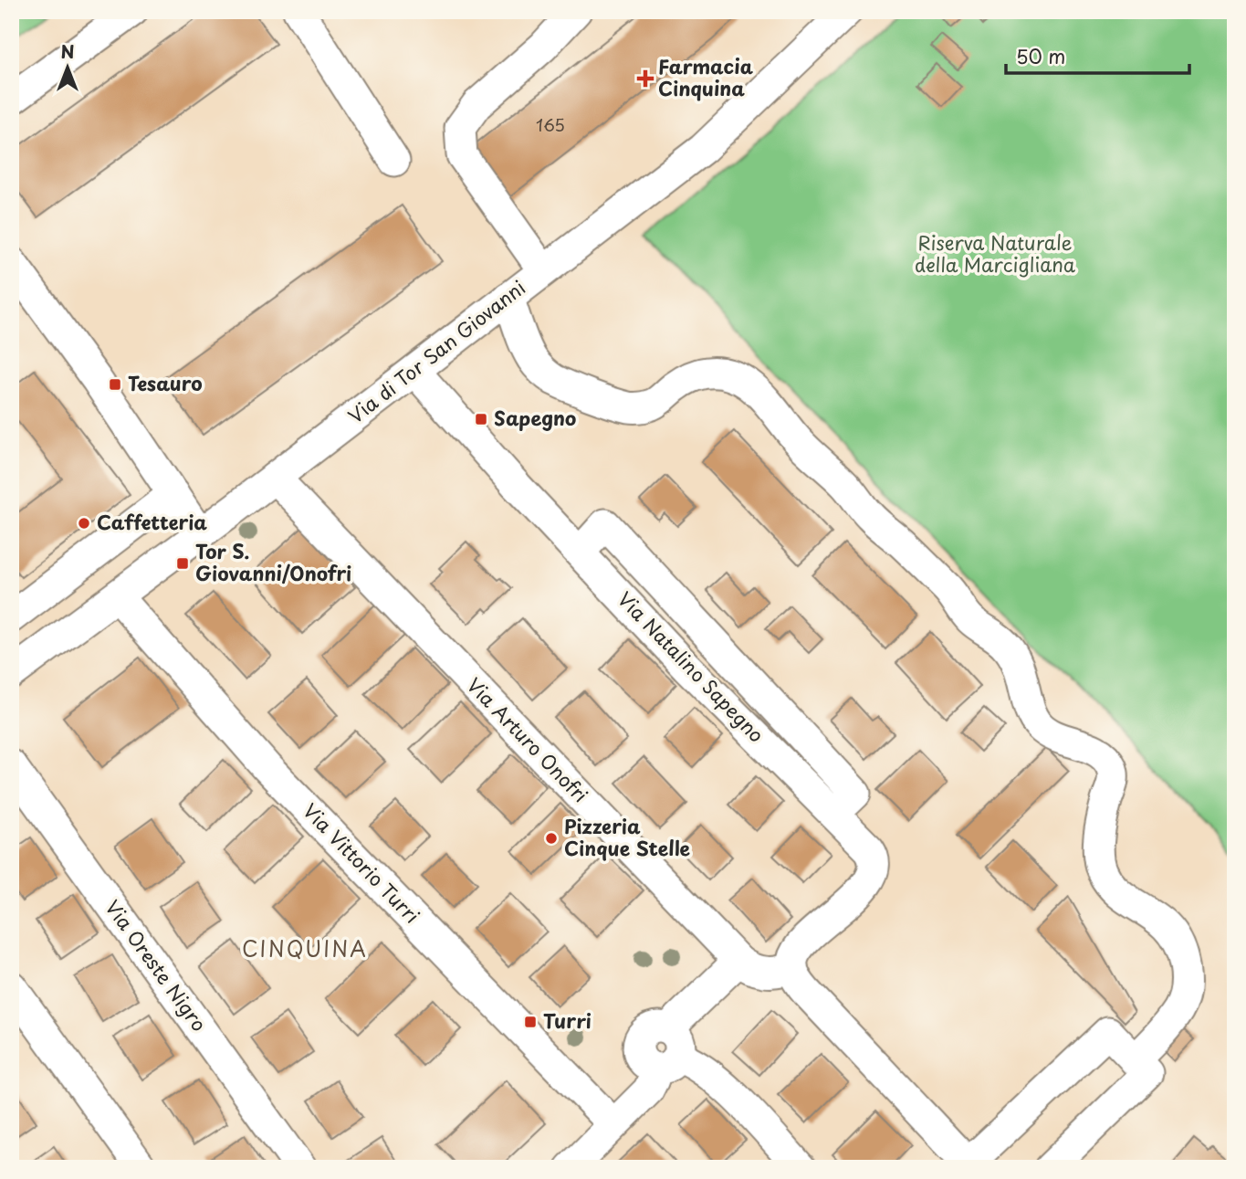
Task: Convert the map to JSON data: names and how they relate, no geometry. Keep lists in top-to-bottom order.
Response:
{
  "streets": {
    "street": [
      "Via di Tor San Giovanni",
      "Via Natalino Sapegno",
      "Via Arturo Onofri",
      "Via Vittorio Turri",
      "Via Oreste Nigro"
    ]
  },
  "crossings": [
    ["Via di Tor San Giovanni", "Via Natalino Sapegno"],
    ["Via di Tor San Giovanni", "Via Arturo Onofri"],
    ["Via di Tor San Giovanni", "Via Vittorio Turri"]
  ],
  "districts": ["CINQUINA"],
  "parks": ["Riserva Naturale della Marcigliana"],
  "places": {
    "health": ["Farmacia Cinquina"],
    "transit": [
      "Tesauro",
      "Sapegno",
      "Tor S. Giovanni/Onofri",
      "Turri"
    ],
    "other": ["Caffetteria", "Pizzeria Cinque Stelle"]
  },
  "house_numbers": ["165"],
  "scale_bar": "50 m",
  "north": "top"
}
